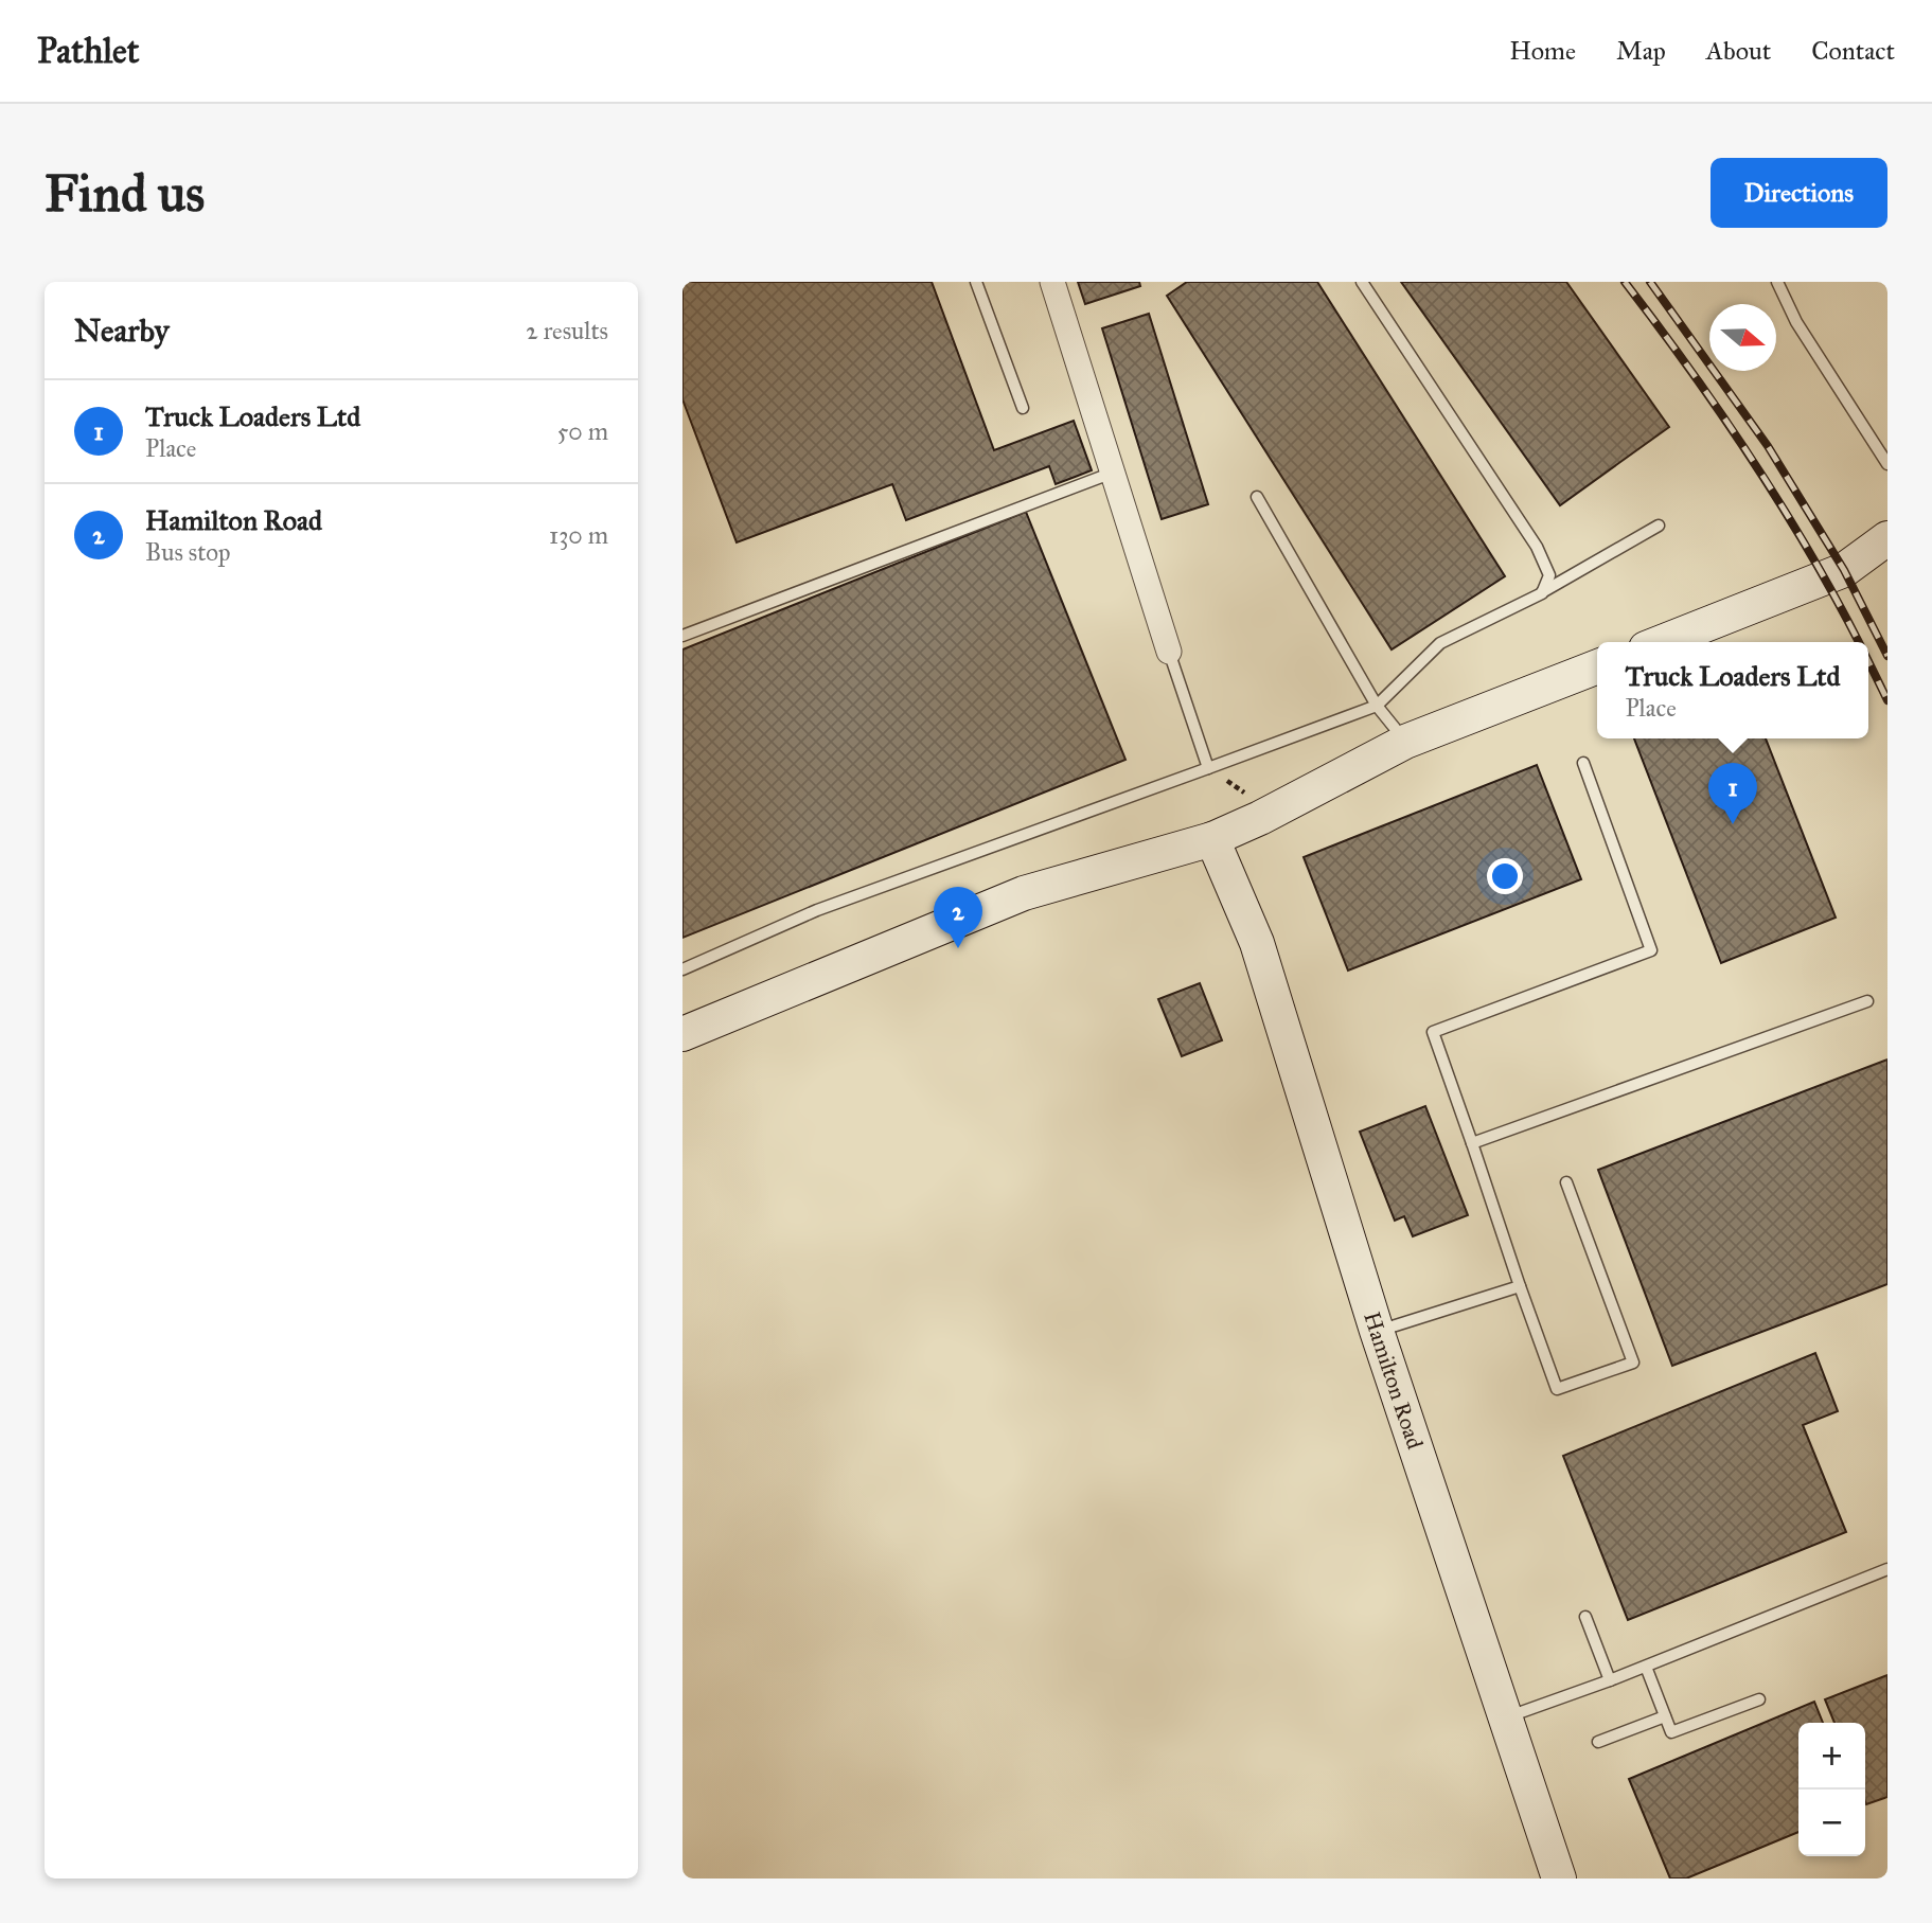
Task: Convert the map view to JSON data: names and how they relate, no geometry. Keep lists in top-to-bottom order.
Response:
{
  "streets": {
    "main road": ["Hamilton Road"]
  },
  "north": "right",
  "page": {
    "header": "Pathlet",
    "nav": [
      "Home",
      "Map",
      "About",
      "Contact"
    ],
    "buttons": "Directions",
    "title": "Find us",
    "heading": ["Nearby", "2 results"],
    "list": [
      {
        "mark": "1",
        "name": "Truck Loaders Ltd",
        "note": "Place",
        "value": "50 m"
      },
      {
        "mark": "2",
        "name": "Hamilton Road",
        "note": "Bus stop",
        "value": "130 m"
      }
    ],
    "popup": ["Truck Loaders Ltd", "Place"],
    "pins": ["1", "2"],
    "map_buttons": ["+", "−"]
  }
}
